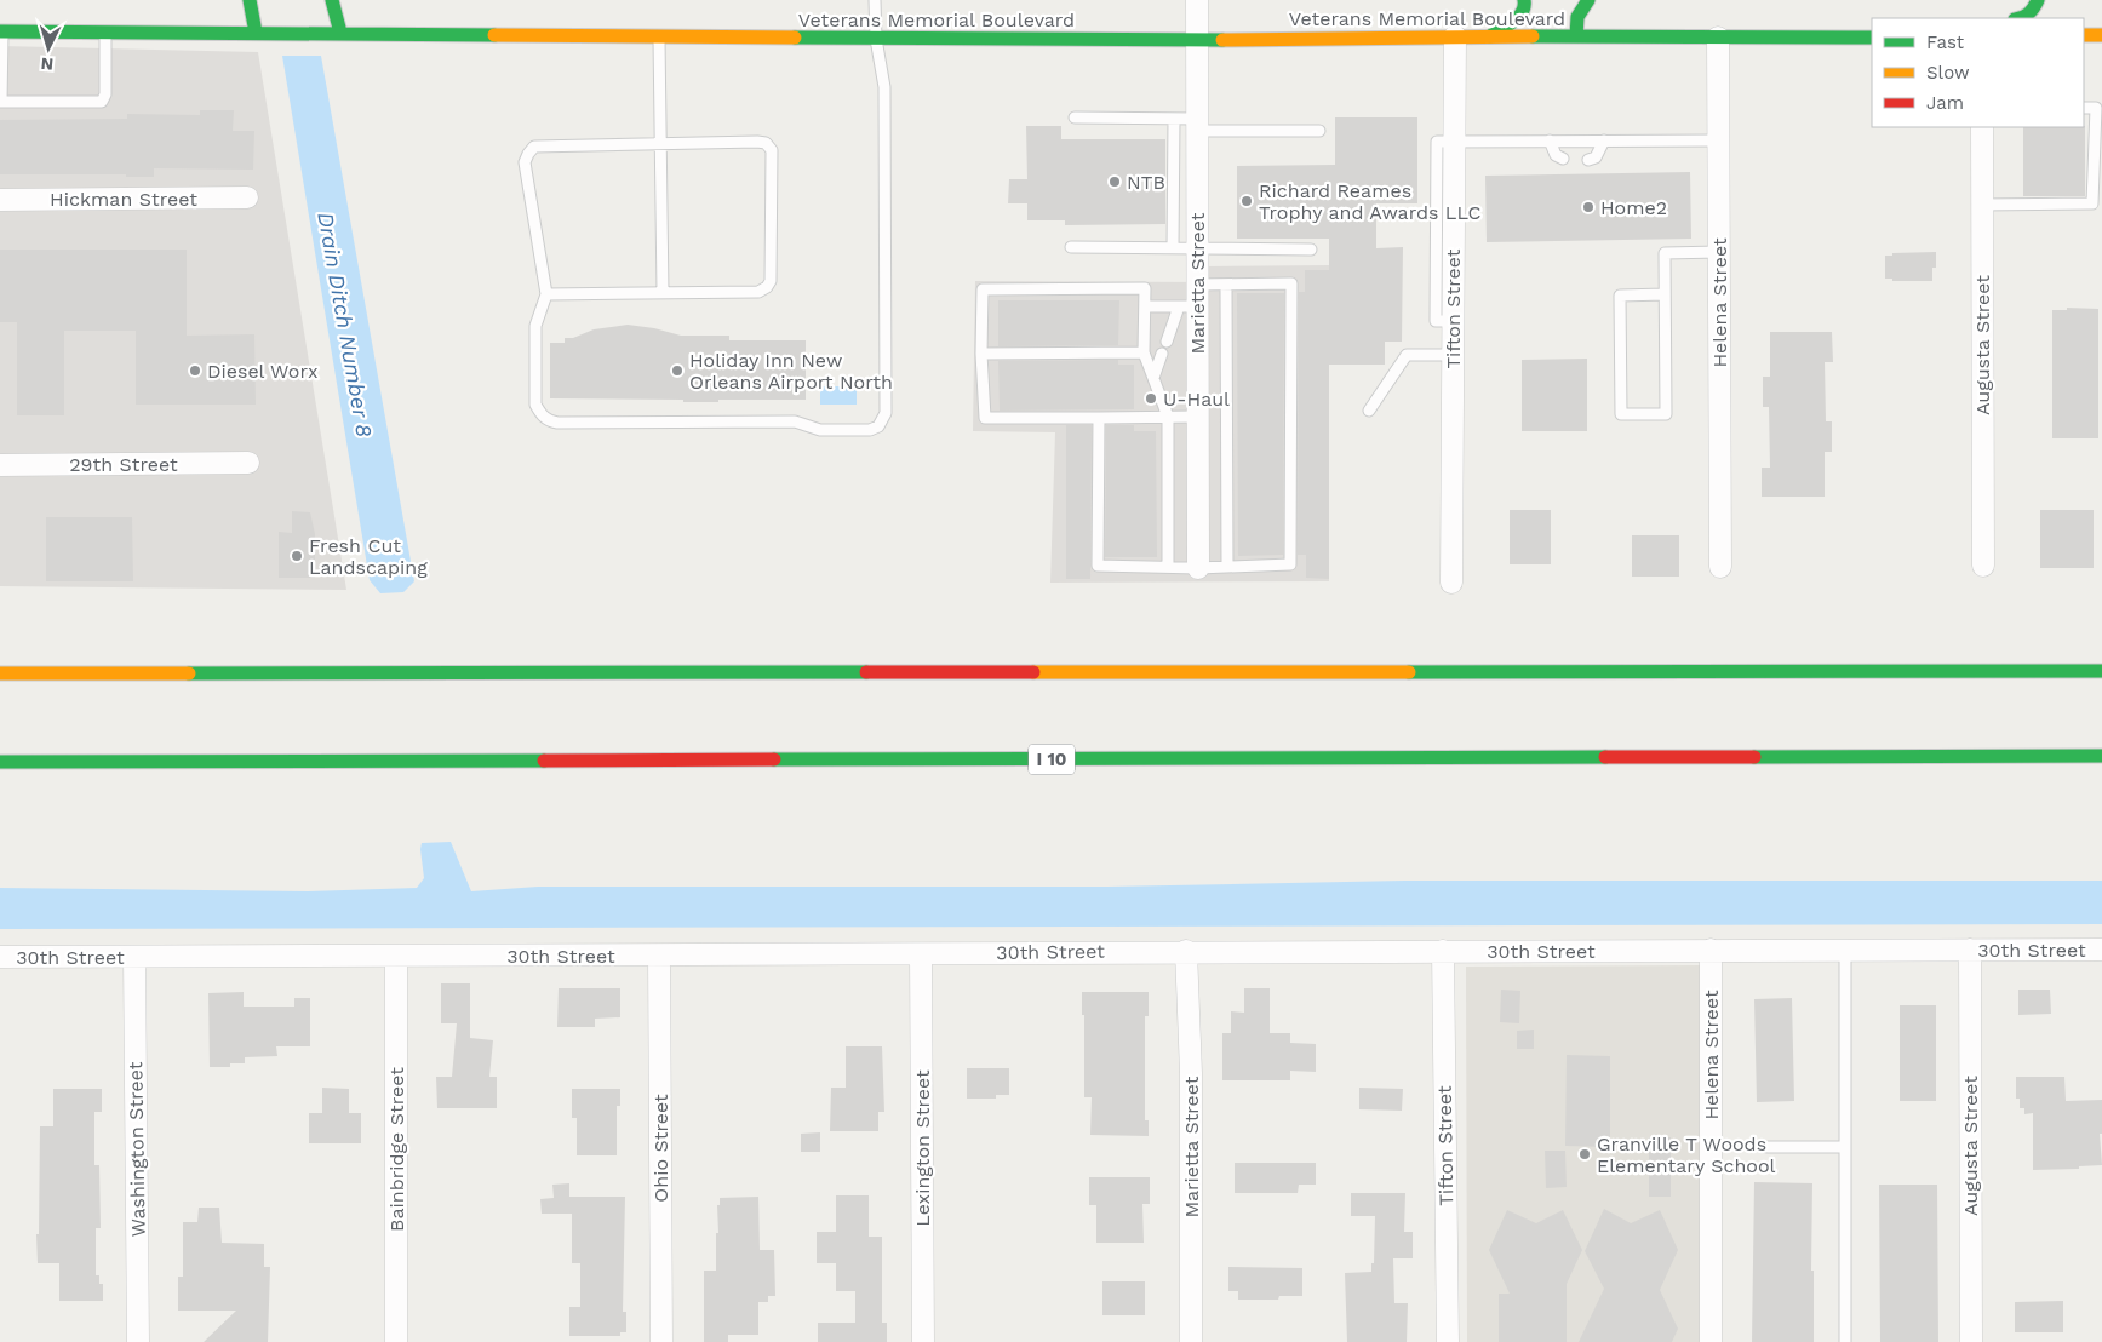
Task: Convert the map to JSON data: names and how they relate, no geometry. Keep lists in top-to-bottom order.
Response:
{
  "streets": {
    "main road": ["Veterans Memorial Boulevard", "I 10"],
    "street": [
      "Hickman Street",
      "Marietta Street",
      "Helena Street",
      "Tifton Street",
      "Augusta Street",
      "29th Street",
      "30th Street",
      "Ohio Street",
      "Lexington Street",
      "Washington Street",
      "Bainbridge Street"
    ]
  },
  "crossings": [
    ["Veterans Memorial Boulevard", "Marietta Street"],
    ["Veterans Memorial Boulevard", "Helena Street"],
    ["Veterans Memorial Boulevard", "Tifton Street"],
    ["Marietta Street", "30th Street"],
    ["Helena Street", "30th Street"],
    ["Tifton Street", "30th Street"],
    ["Augusta Street", "30th Street"],
    ["30th Street", "Ohio Street"],
    ["30th Street", "Lexington Street"],
    ["30th Street", "Washington Street"],
    ["30th Street", "Bainbridge Street"]
  ],
  "water": ["Drain Ditch Number 8"],
  "places": [
    "NTB",
    "Richard Reames Trophy and Awards LLC",
    "Home2",
    "Diesel Worx",
    "Holiday Inn New Orleans Airport North",
    "U-Haul",
    "Fresh Cut Landscaping",
    "Granville T Woods Elementary School"
  ],
  "legend": ["Fast", "Slow", "Jam"],
  "north": "bottom"
}
